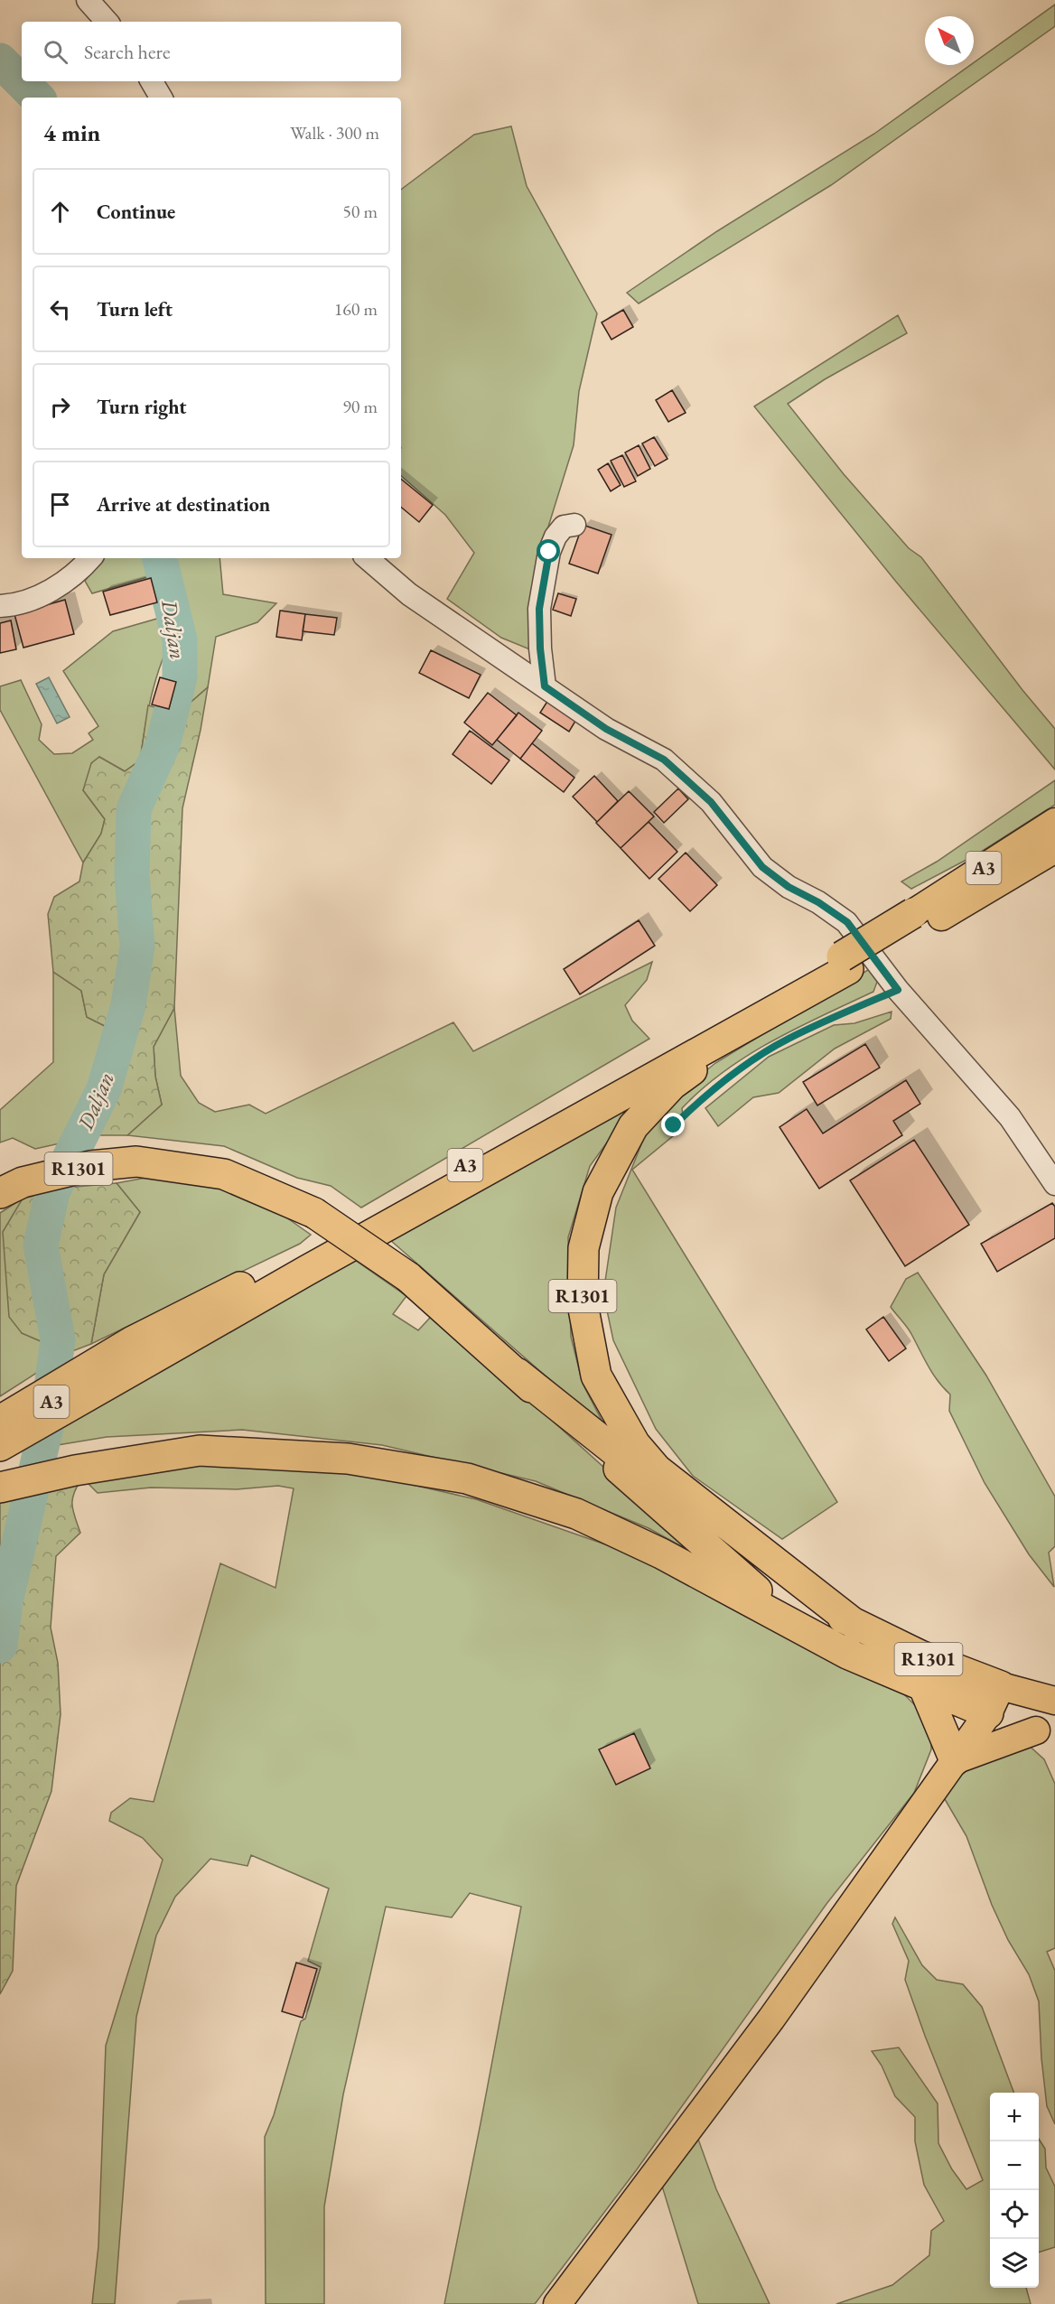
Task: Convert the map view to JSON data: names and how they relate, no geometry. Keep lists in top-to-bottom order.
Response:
{
  "streets": {
    "highway": ["A3", "R1301"]
  },
  "crossings": [
    ["A3", "R1301"]
  ],
  "water": ["Daljan"],
  "north": "top left",
  "page": {
    "search": "Search here",
    "heading": ["4 min", "Walk · 300 m"],
    "list": [
      ["Continue", "50 m"],
      ["Turn left", "160 m"],
      ["Turn right", "90 m"],
      "Arrive at destination"
    ],
    "map_buttons": ["+", "−"]
  }
}
